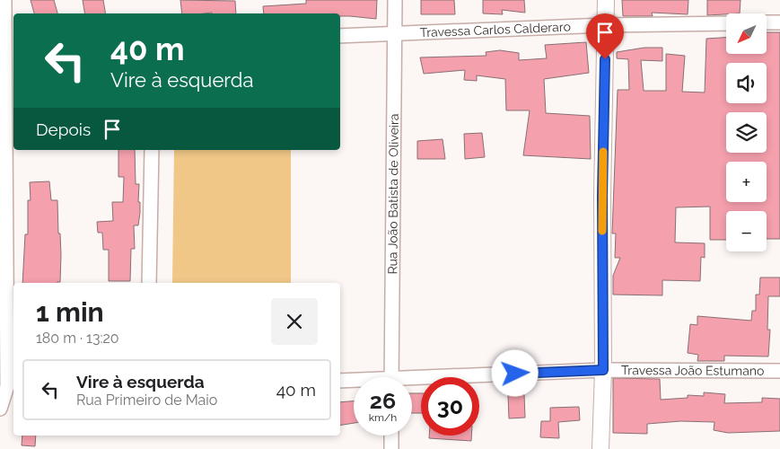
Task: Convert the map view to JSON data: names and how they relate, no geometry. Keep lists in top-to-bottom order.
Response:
{
  "streets": {
    "street": ["Travessa Carlos Calderaro", "Rua João Batista de Oliveira", "Travessa João Estumano"]
  },
  "crossings": [
    ["Travessa Carlos Calderaro", "Rua João Batista de Oliveira"]
  ],
  "north": "bottom left",
  "page": {
    "map_buttons": ["+", "−"],
    "turn": ["40 m", "Vire à esquerda"],
    "then": "Depois",
    "heading": ["1 min", "180 m · 13:20"],
    "list": [
      {
        "name": "Vire à esquerda",
        "note": "Rua Primeiro de Maio",
        "value": "40 m"
      }
    ],
    "speed": "26 km/h",
    "limit": "30"
  }
}
